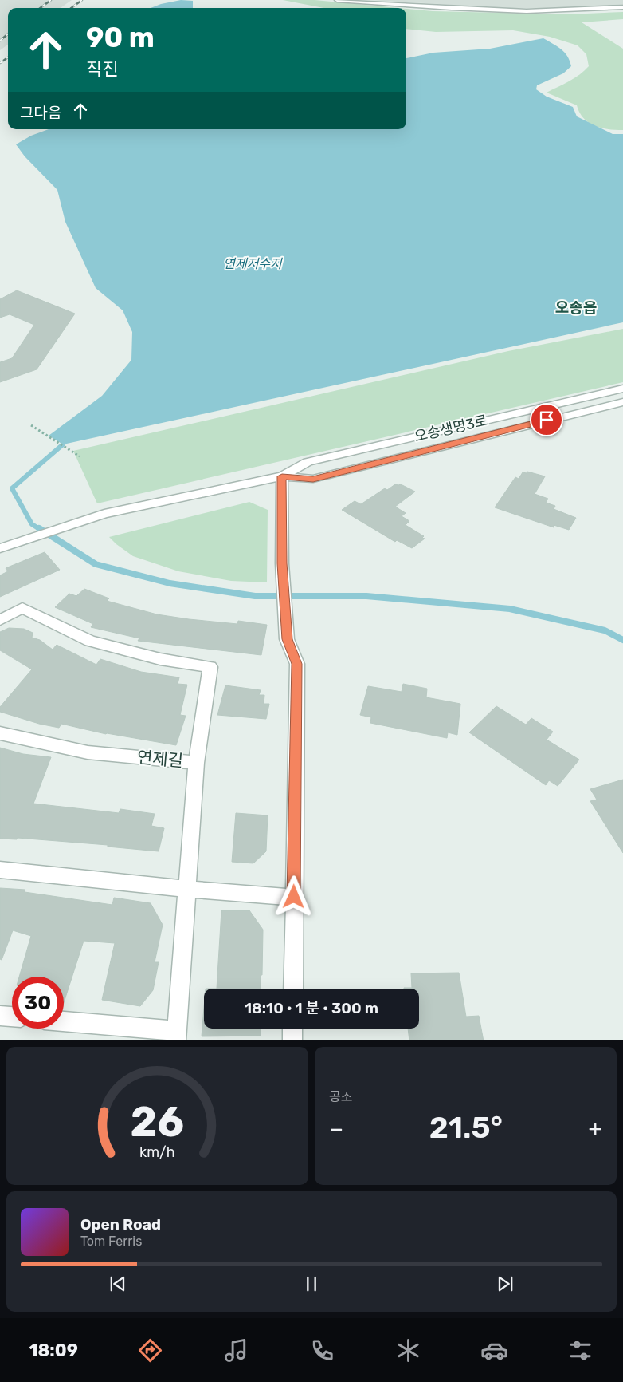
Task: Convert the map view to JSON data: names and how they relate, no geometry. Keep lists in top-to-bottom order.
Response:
{
  "streets": {
    "street": ["오송생명3로", "연제길"]
  },
  "districts": ["오송읍"],
  "water": ["연제저수지"],
  "page": {
    "turn": ["90 m", "직진"],
    "then": "그다음",
    "limit": "30",
    "trip": "18:10 · 1 분 · 300 m",
    "tile": "공조",
    "heat": ["−", "21.5°", "+"],
    "song": ["Open Road", "Tom Ferris"],
    "tabs": "18:09",
    "gauge": ["26", "km/h"]
  }
}
